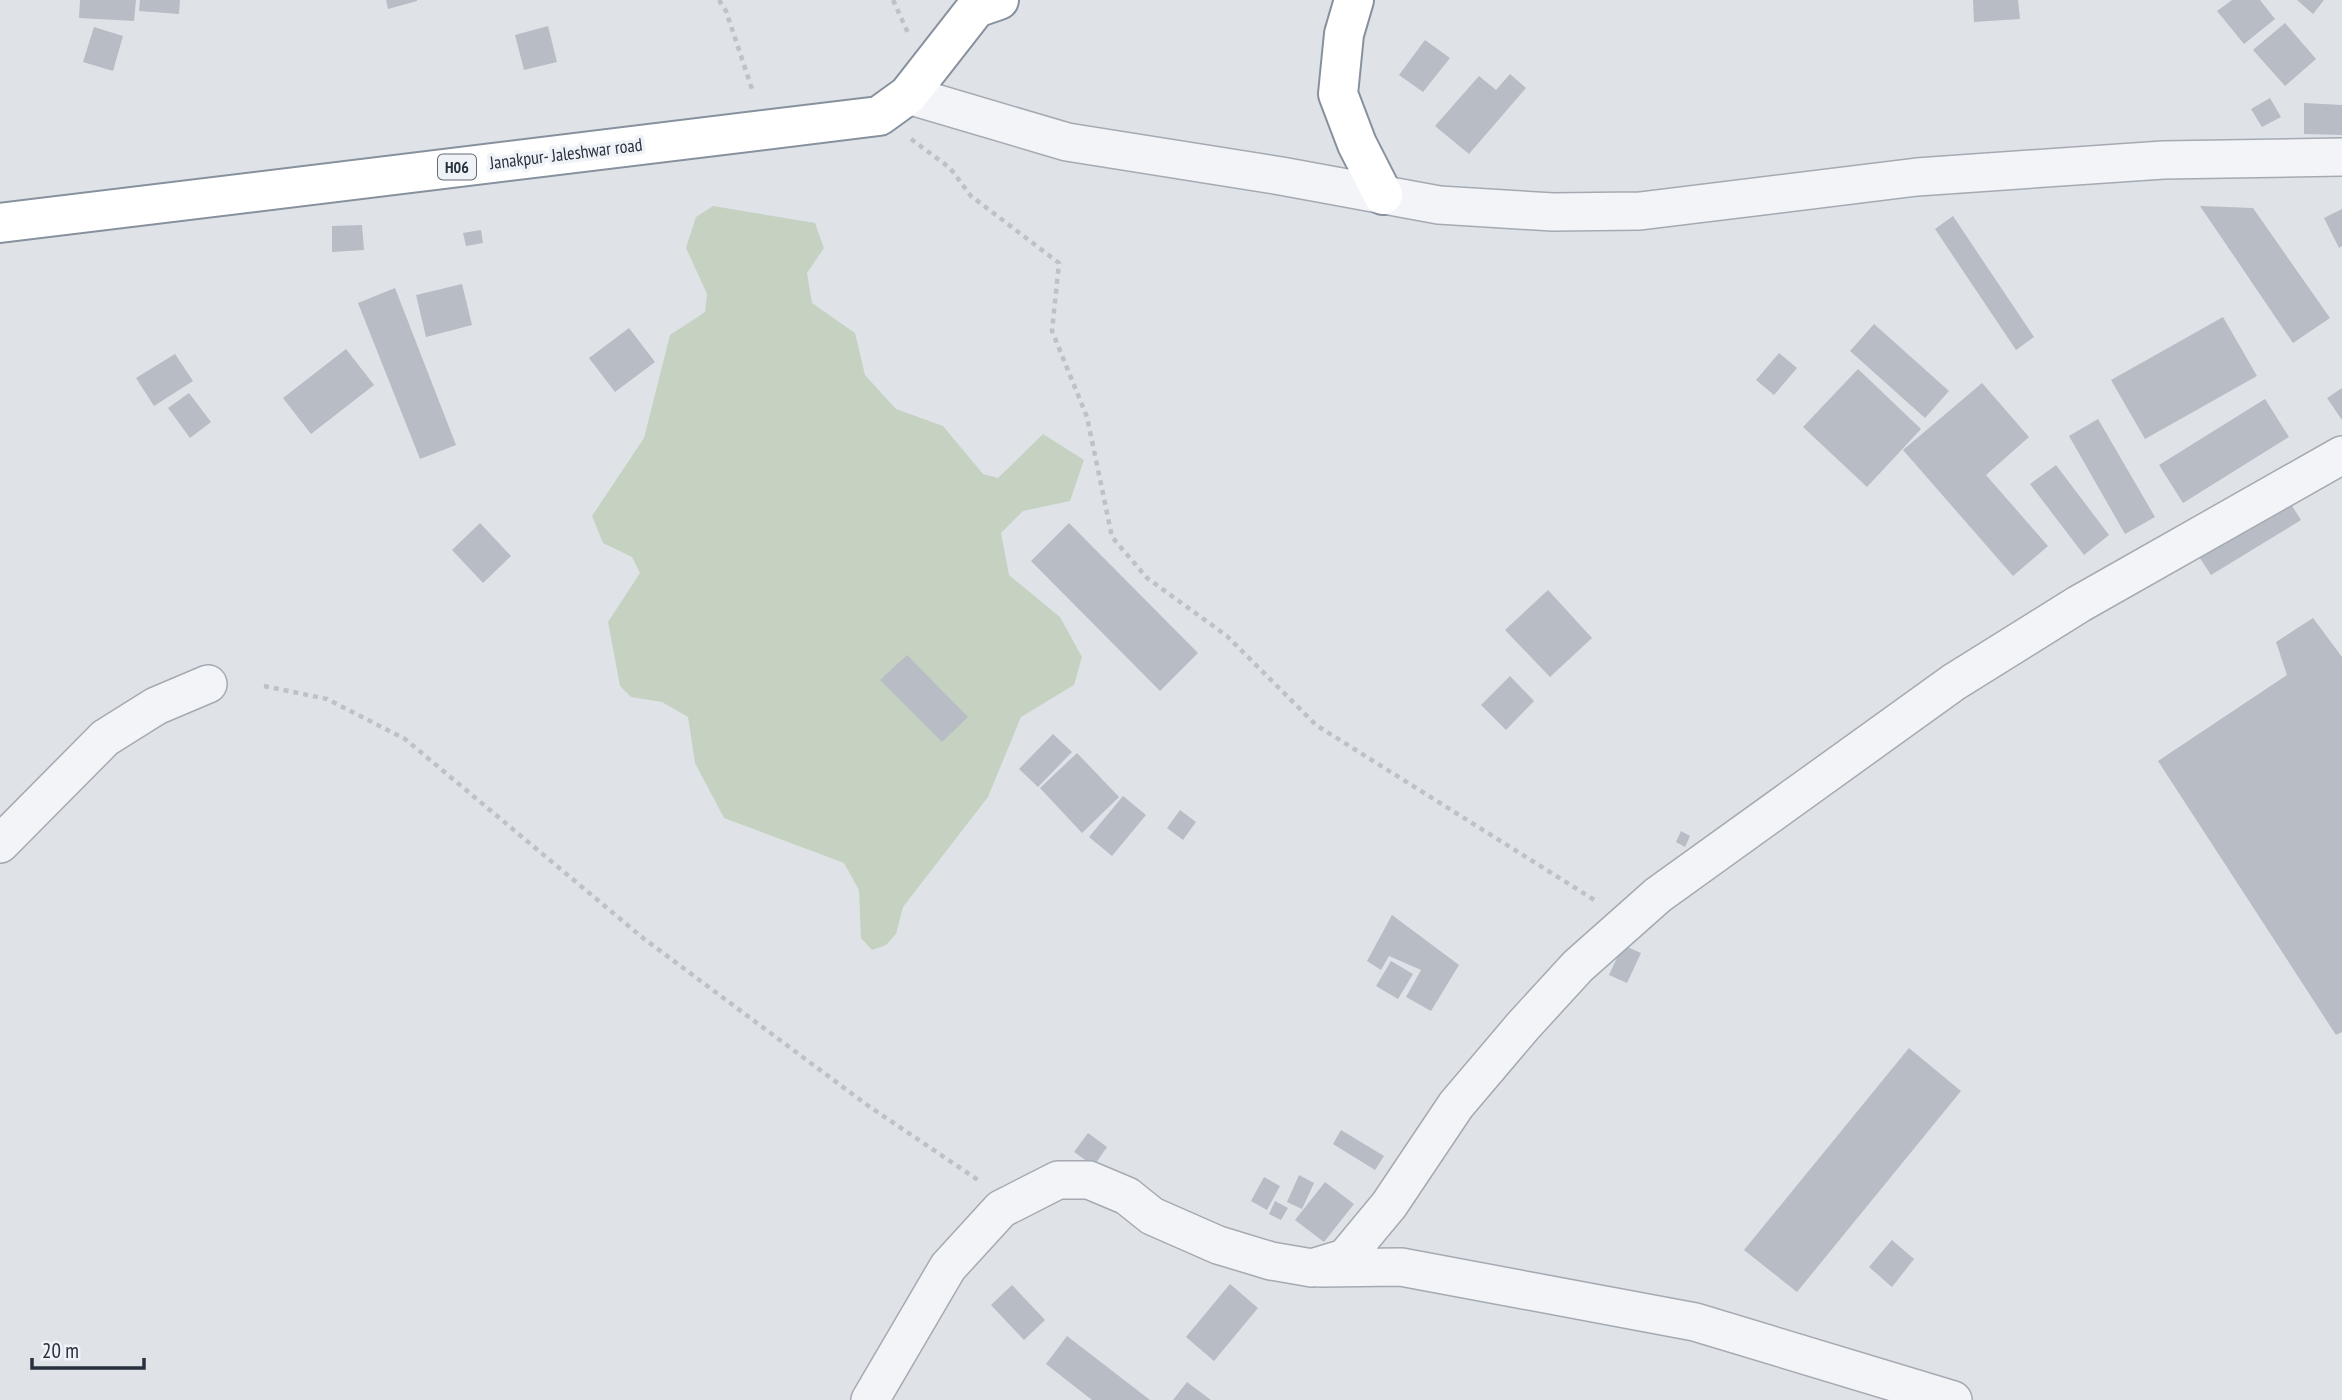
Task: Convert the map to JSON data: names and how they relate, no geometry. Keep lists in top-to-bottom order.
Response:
{
  "streets": {
    "highway": ["Janakpur- Jaleshwar road", "H06"]
  },
  "scale_bar": "20 m"
}
